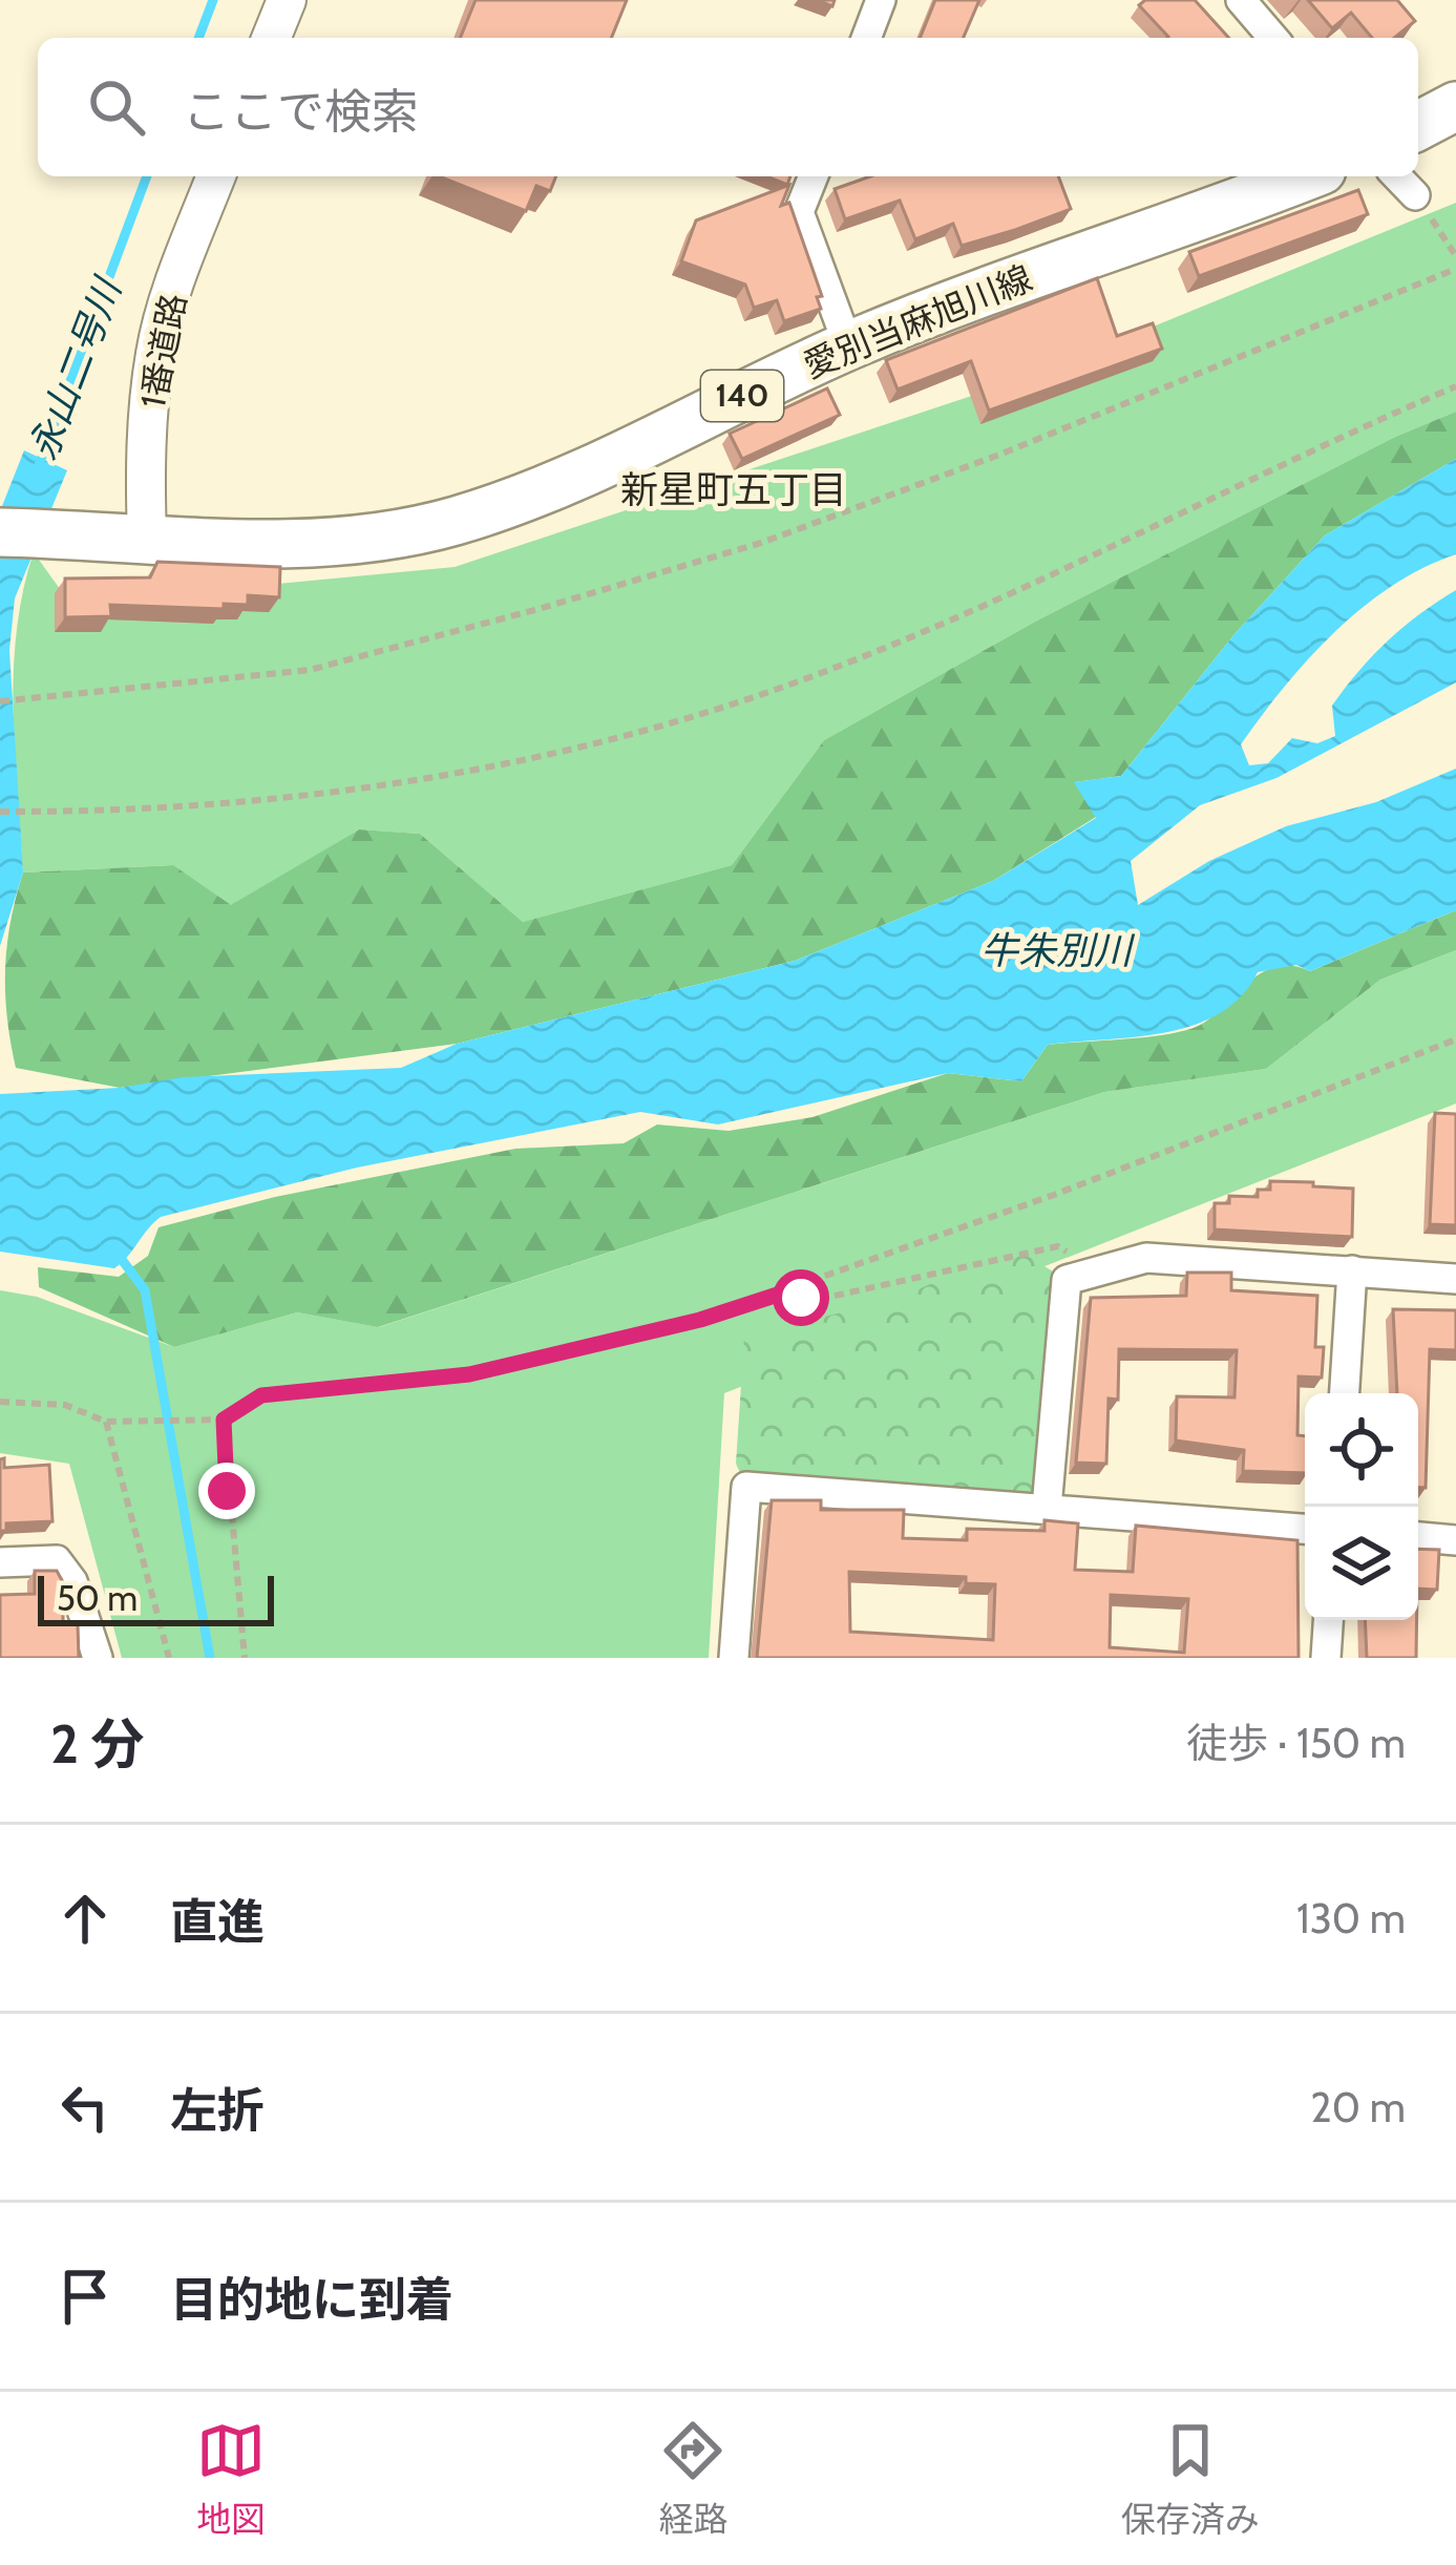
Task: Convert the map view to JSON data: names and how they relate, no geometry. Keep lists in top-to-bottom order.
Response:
{
  "streets": {
    "main road": ["愛別当麻旭川線", "140"],
    "street": ["1番道路"]
  },
  "crossings": [
    ["愛別当麻旭川線", "1番道路"]
  ],
  "districts": ["新星町五丁目"],
  "water": ["永山二号川", "牛朱別川"],
  "scale_bar": "50 m",
  "page": {
    "search": "ここで検索",
    "scale": "50 m",
    "heading": ["2 分", "徒歩 · 150 m"],
    "list": [
      ["直進", "130 m"],
      ["左折", "20 m"],
      "目的地に到着"
    ],
    "nav": ["地図", "経路", "保存済み"]
  }
}
